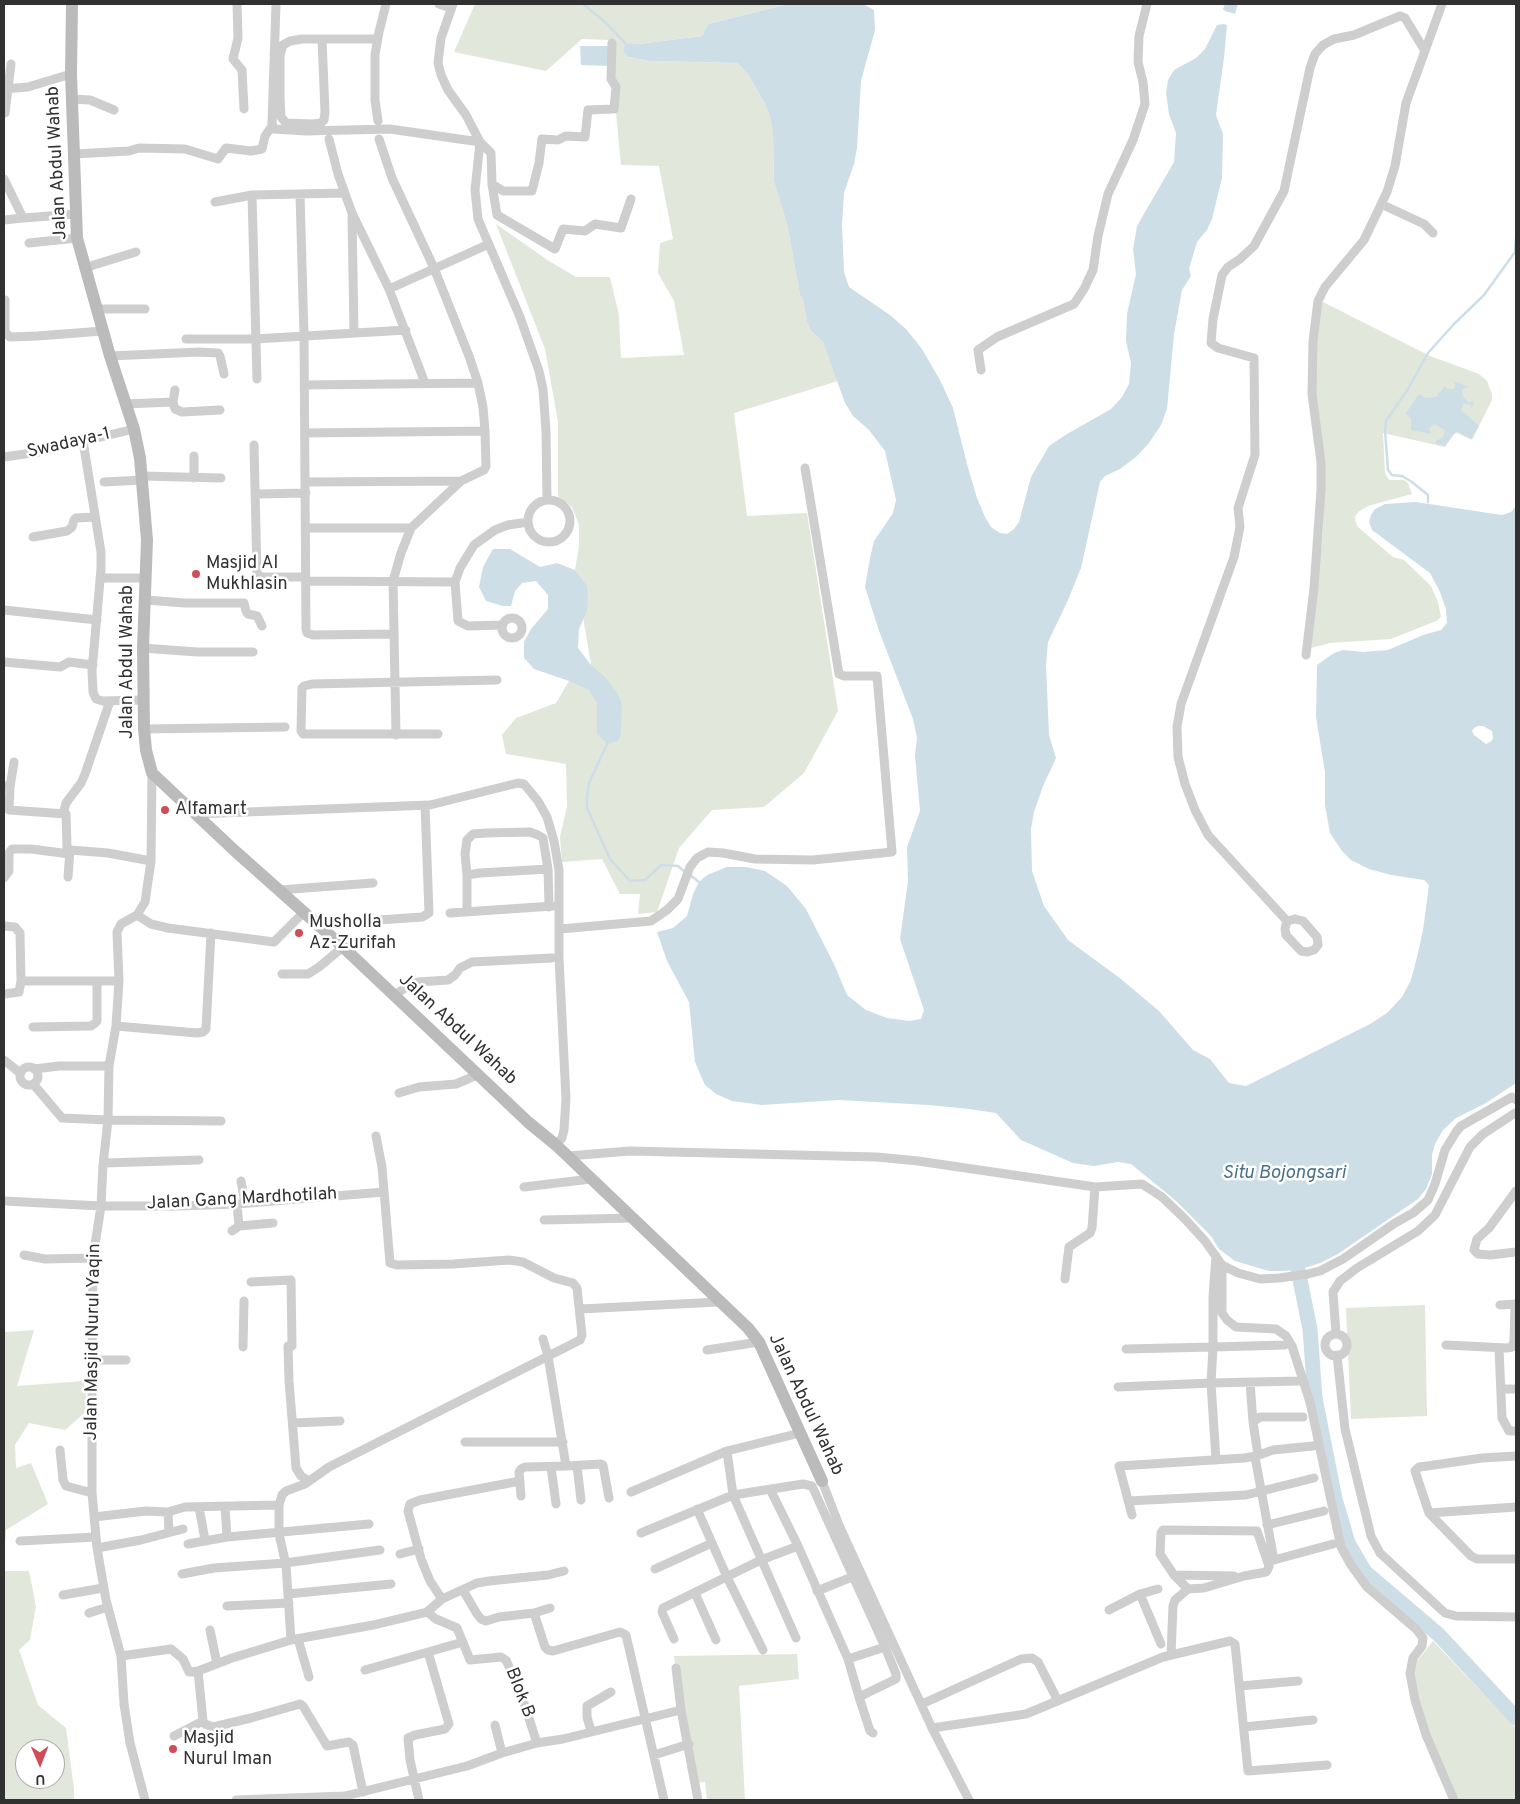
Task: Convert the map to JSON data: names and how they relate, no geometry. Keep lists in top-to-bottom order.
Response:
{
  "streets": {
    "street": [
      "Jalan Abdul Wahab",
      "Swadaya-1",
      "Jalan Gang Mardhotilah",
      "Jalan Masjid Nurul Yaqin",
      "Blok B"
    ]
  },
  "crossings": [
    ["Jalan Abdul Wahab", "Swadaya-1"],
    ["Jalan Abdul Wahab", "Jalan Masjid Nurul Yaqin"],
    ["Jalan Gang Mardhotilah", "Jalan Masjid Nurul Yaqin"]
  ],
  "water": ["Situ Bojongsari"],
  "places": [
    "Masjid Al Mukhlasin",
    "Alfamart",
    "Musholla Az-Zurifah",
    "Masjid Nurul Iman"
  ],
  "north": "bottom"
}
